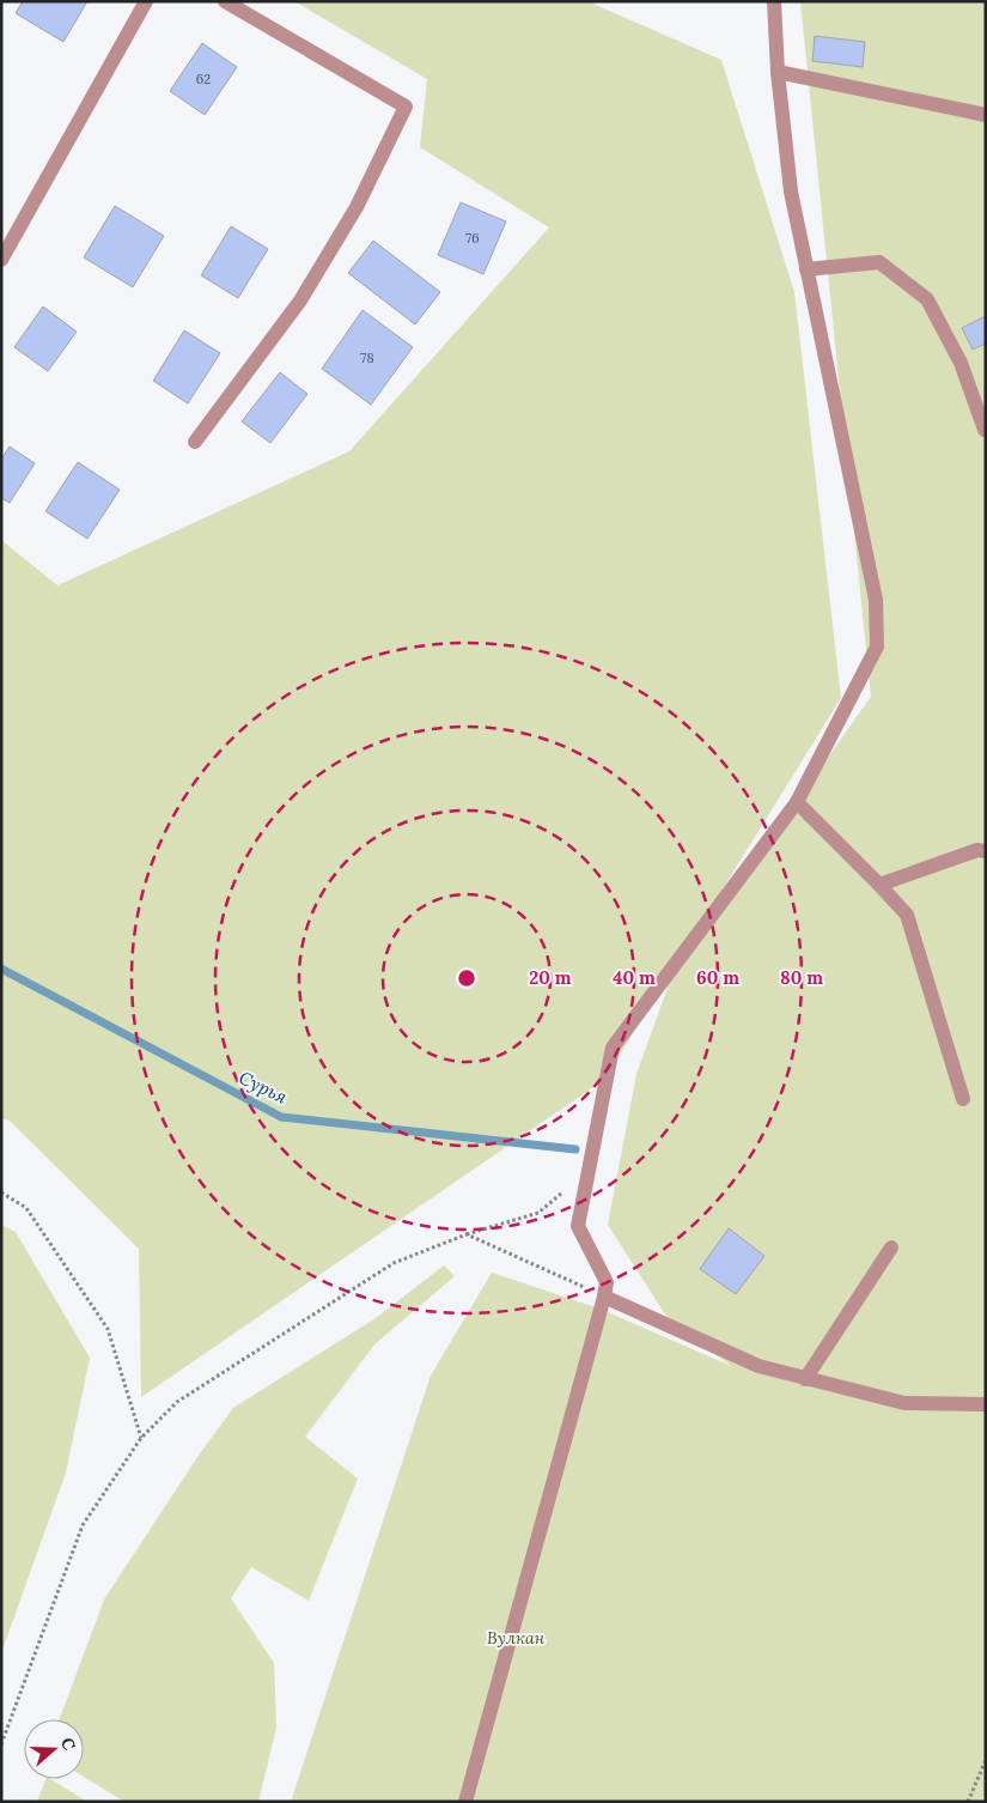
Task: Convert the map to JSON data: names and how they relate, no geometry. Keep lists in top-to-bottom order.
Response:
{
  "water": ["Сурья"],
  "parks": ["Вулкан"],
  "house_numbers": ["62", "76", "78"],
  "north": "right",
  "rings": [
    "20 m",
    "40 m",
    "60 m",
    "80 m"
  ]
}
